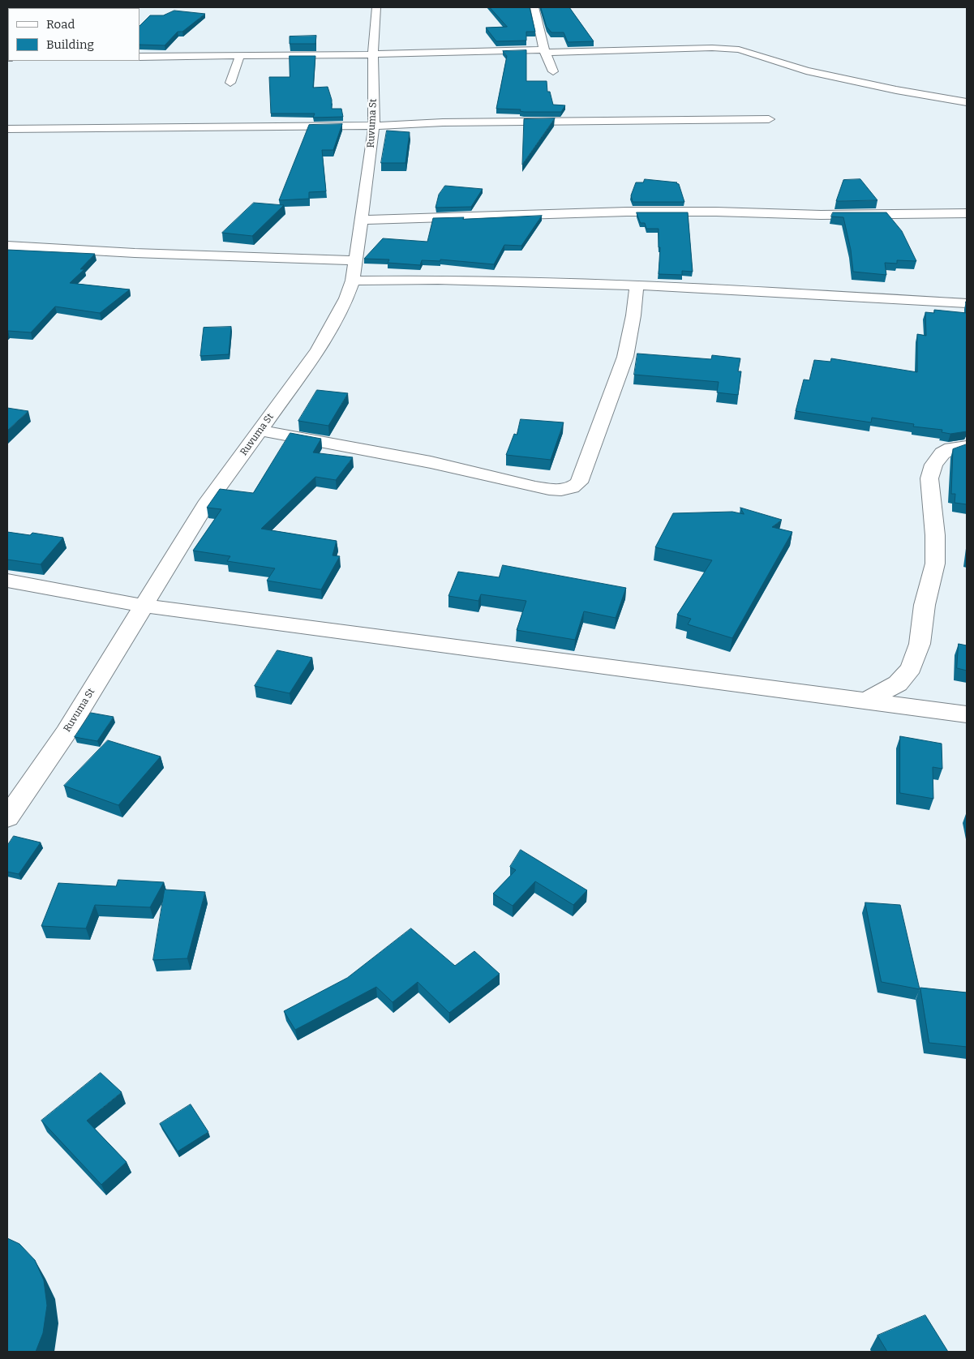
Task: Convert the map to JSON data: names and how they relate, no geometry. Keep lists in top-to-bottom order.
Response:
{
  "streets": {
    "street": ["Ruvuma St"]
  },
  "legend": ["Road", "Building"]
}
